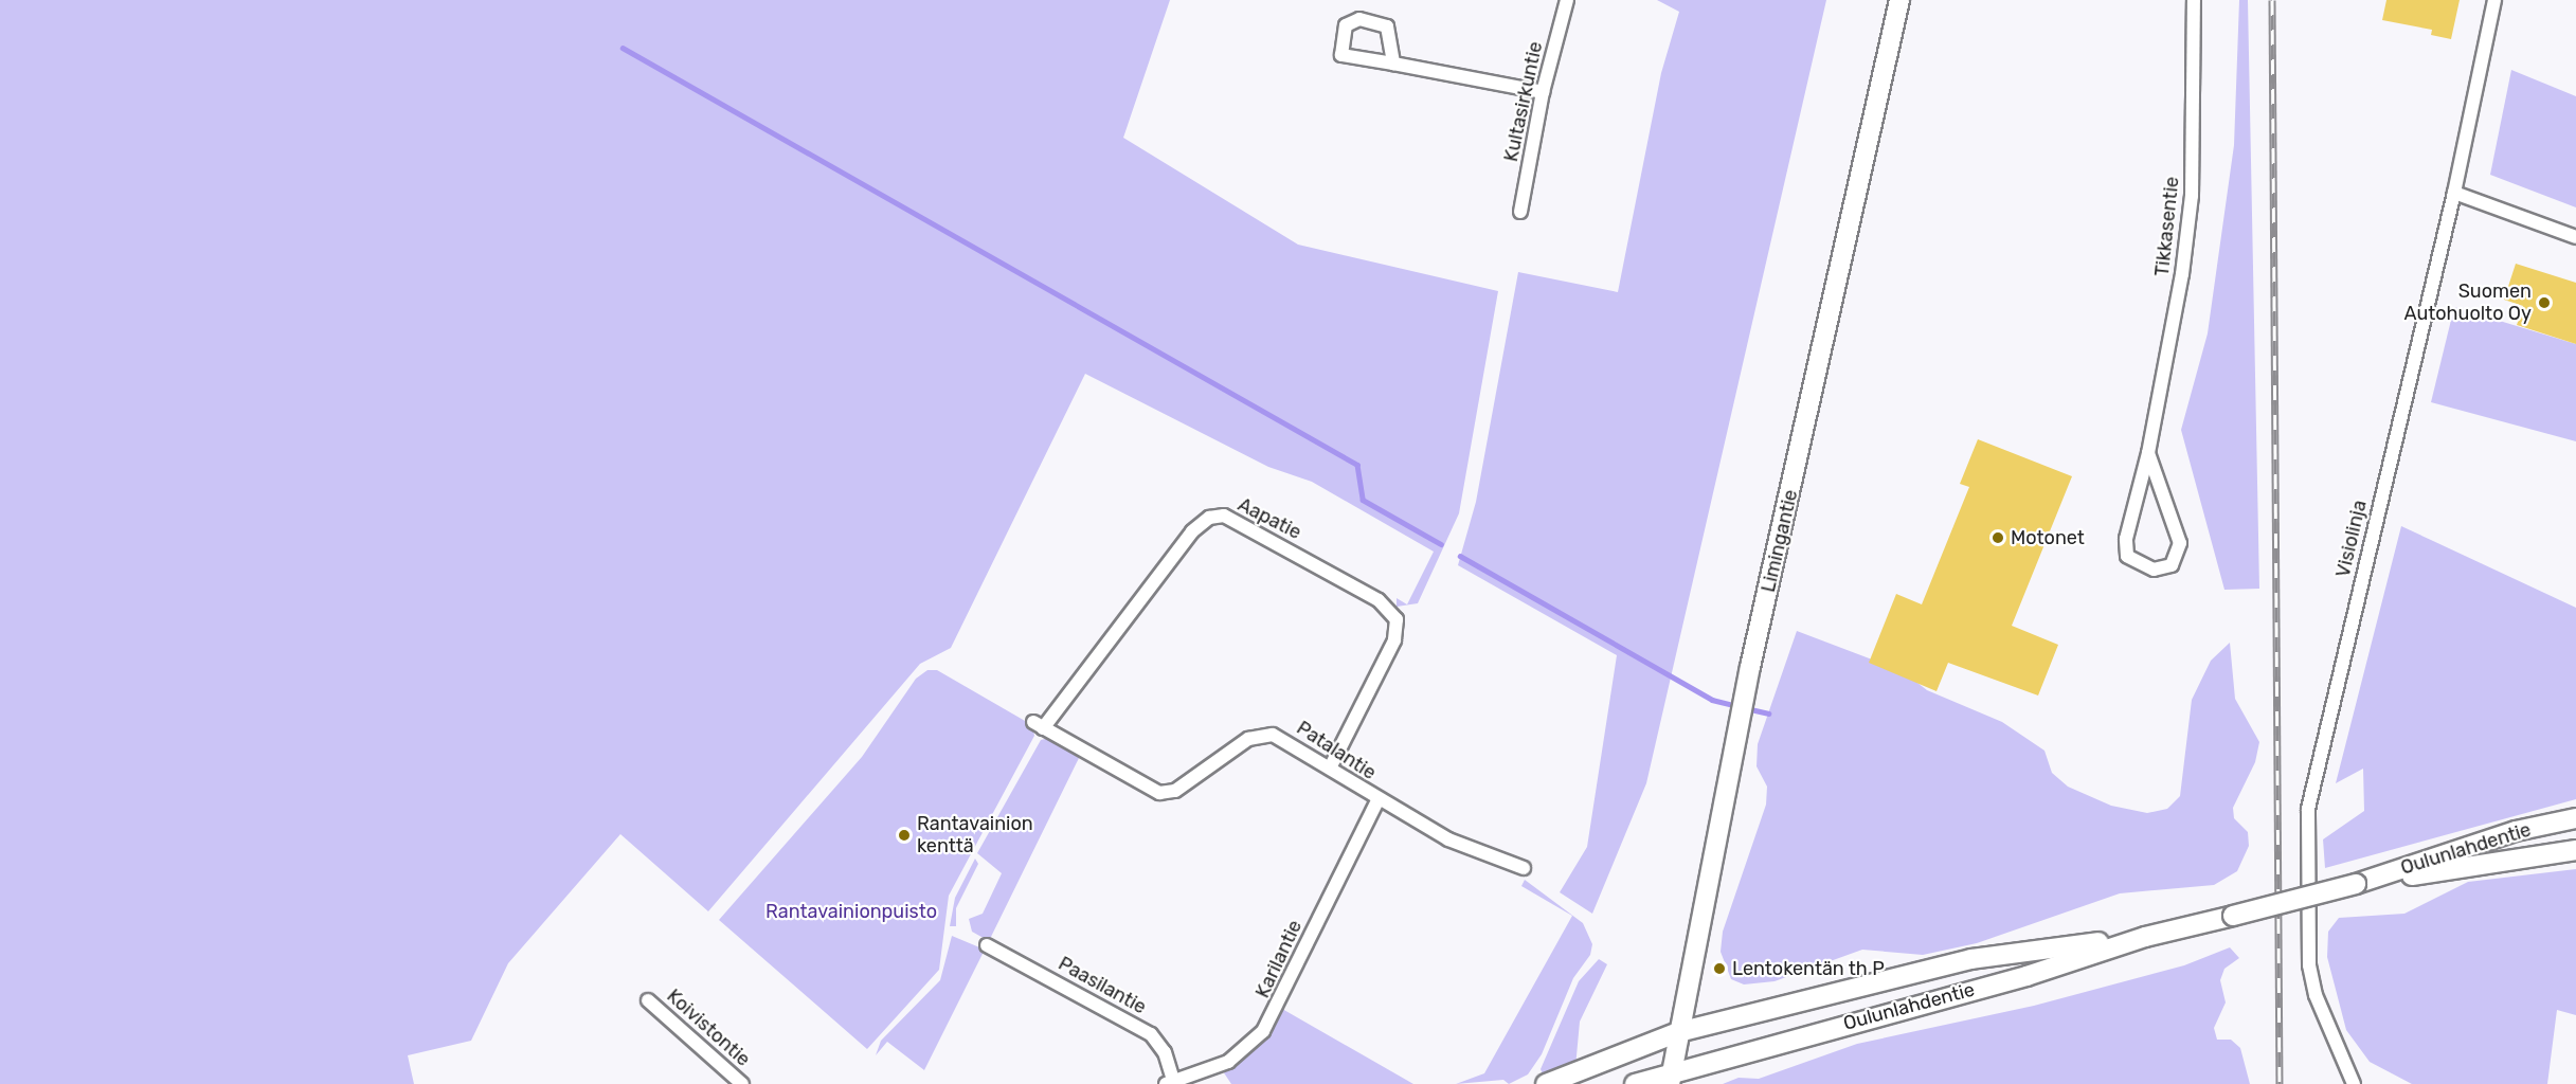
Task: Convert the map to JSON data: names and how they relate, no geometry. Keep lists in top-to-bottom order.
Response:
{
  "streets": {
    "main road": ["Limingantie", "Oulunlahdentie"],
    "street": [
      "Kultasirkuntie",
      "Tikkasentie",
      "Aapatie",
      "Visiolinja",
      "Patalantie",
      "Karilantie",
      "Paasilantie",
      "Koivistontie"
    ]
  },
  "crossings": [
    ["Aapatie", "Patalantie"],
    ["Limingantie", "Oulunlahdentie"],
    ["Patalantie", "Karilantie"],
    ["Karilantie", "Paasilantie"]
  ],
  "parks": ["Rantavainionpuisto"],
  "places": [
    "Suomen Autohuolto Oy",
    "Motonet",
    "Rantavainion kenttä",
    "Lentokentän th P"
  ]
}
